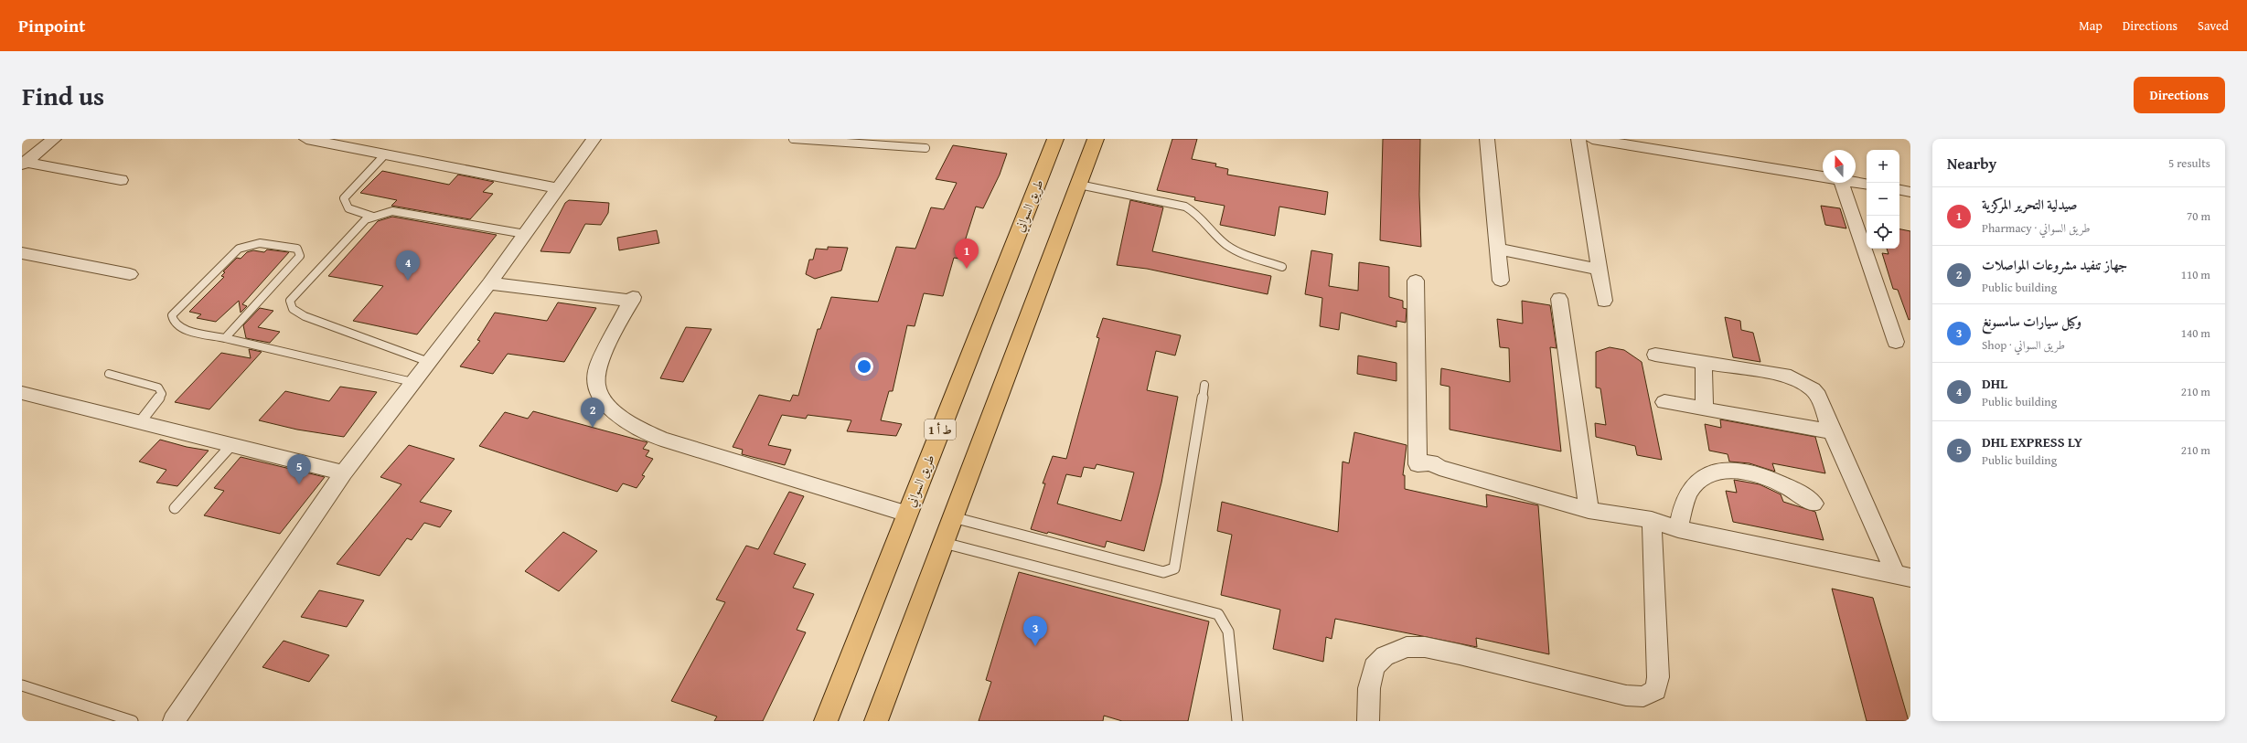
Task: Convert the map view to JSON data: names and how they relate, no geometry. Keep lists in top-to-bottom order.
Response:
{
  "streets": {
    "highway": ["طريق السواني", "ط أ 1"]
  },
  "north": "top",
  "page": {
    "header": "Pinpoint",
    "nav": ["Map", "Directions", "Saved"],
    "title": "Find us",
    "buttons": "Directions",
    "heading": ["Nearby", "5 results"],
    "map_buttons": ["+", "−"],
    "list": [
      {
        "mark": "1",
        "name": "صيدلية التحرير المركزية",
        "note": "Pharmacy · طريق السواني",
        "value": "70 m"
      },
      {
        "mark": "2",
        "name": "جهاز تنفيد مشروعات المواصلات",
        "note": "Public building",
        "value": "110 m"
      },
      {
        "mark": "3",
        "name": "وكيل سيارات سامسونغ",
        "note": "Shop · طريق السواني",
        "value": "140 m"
      },
      {
        "mark": "4",
        "name": "DHL",
        "note": "Public building",
        "value": "210 m"
      },
      {
        "mark": "5",
        "name": "DHL EXPRESS LY",
        "note": "Public building",
        "value": "210 m"
      }
    ],
    "pins": [
      "1",
      "4",
      "2",
      "5",
      "3"
    ]
  }
}
